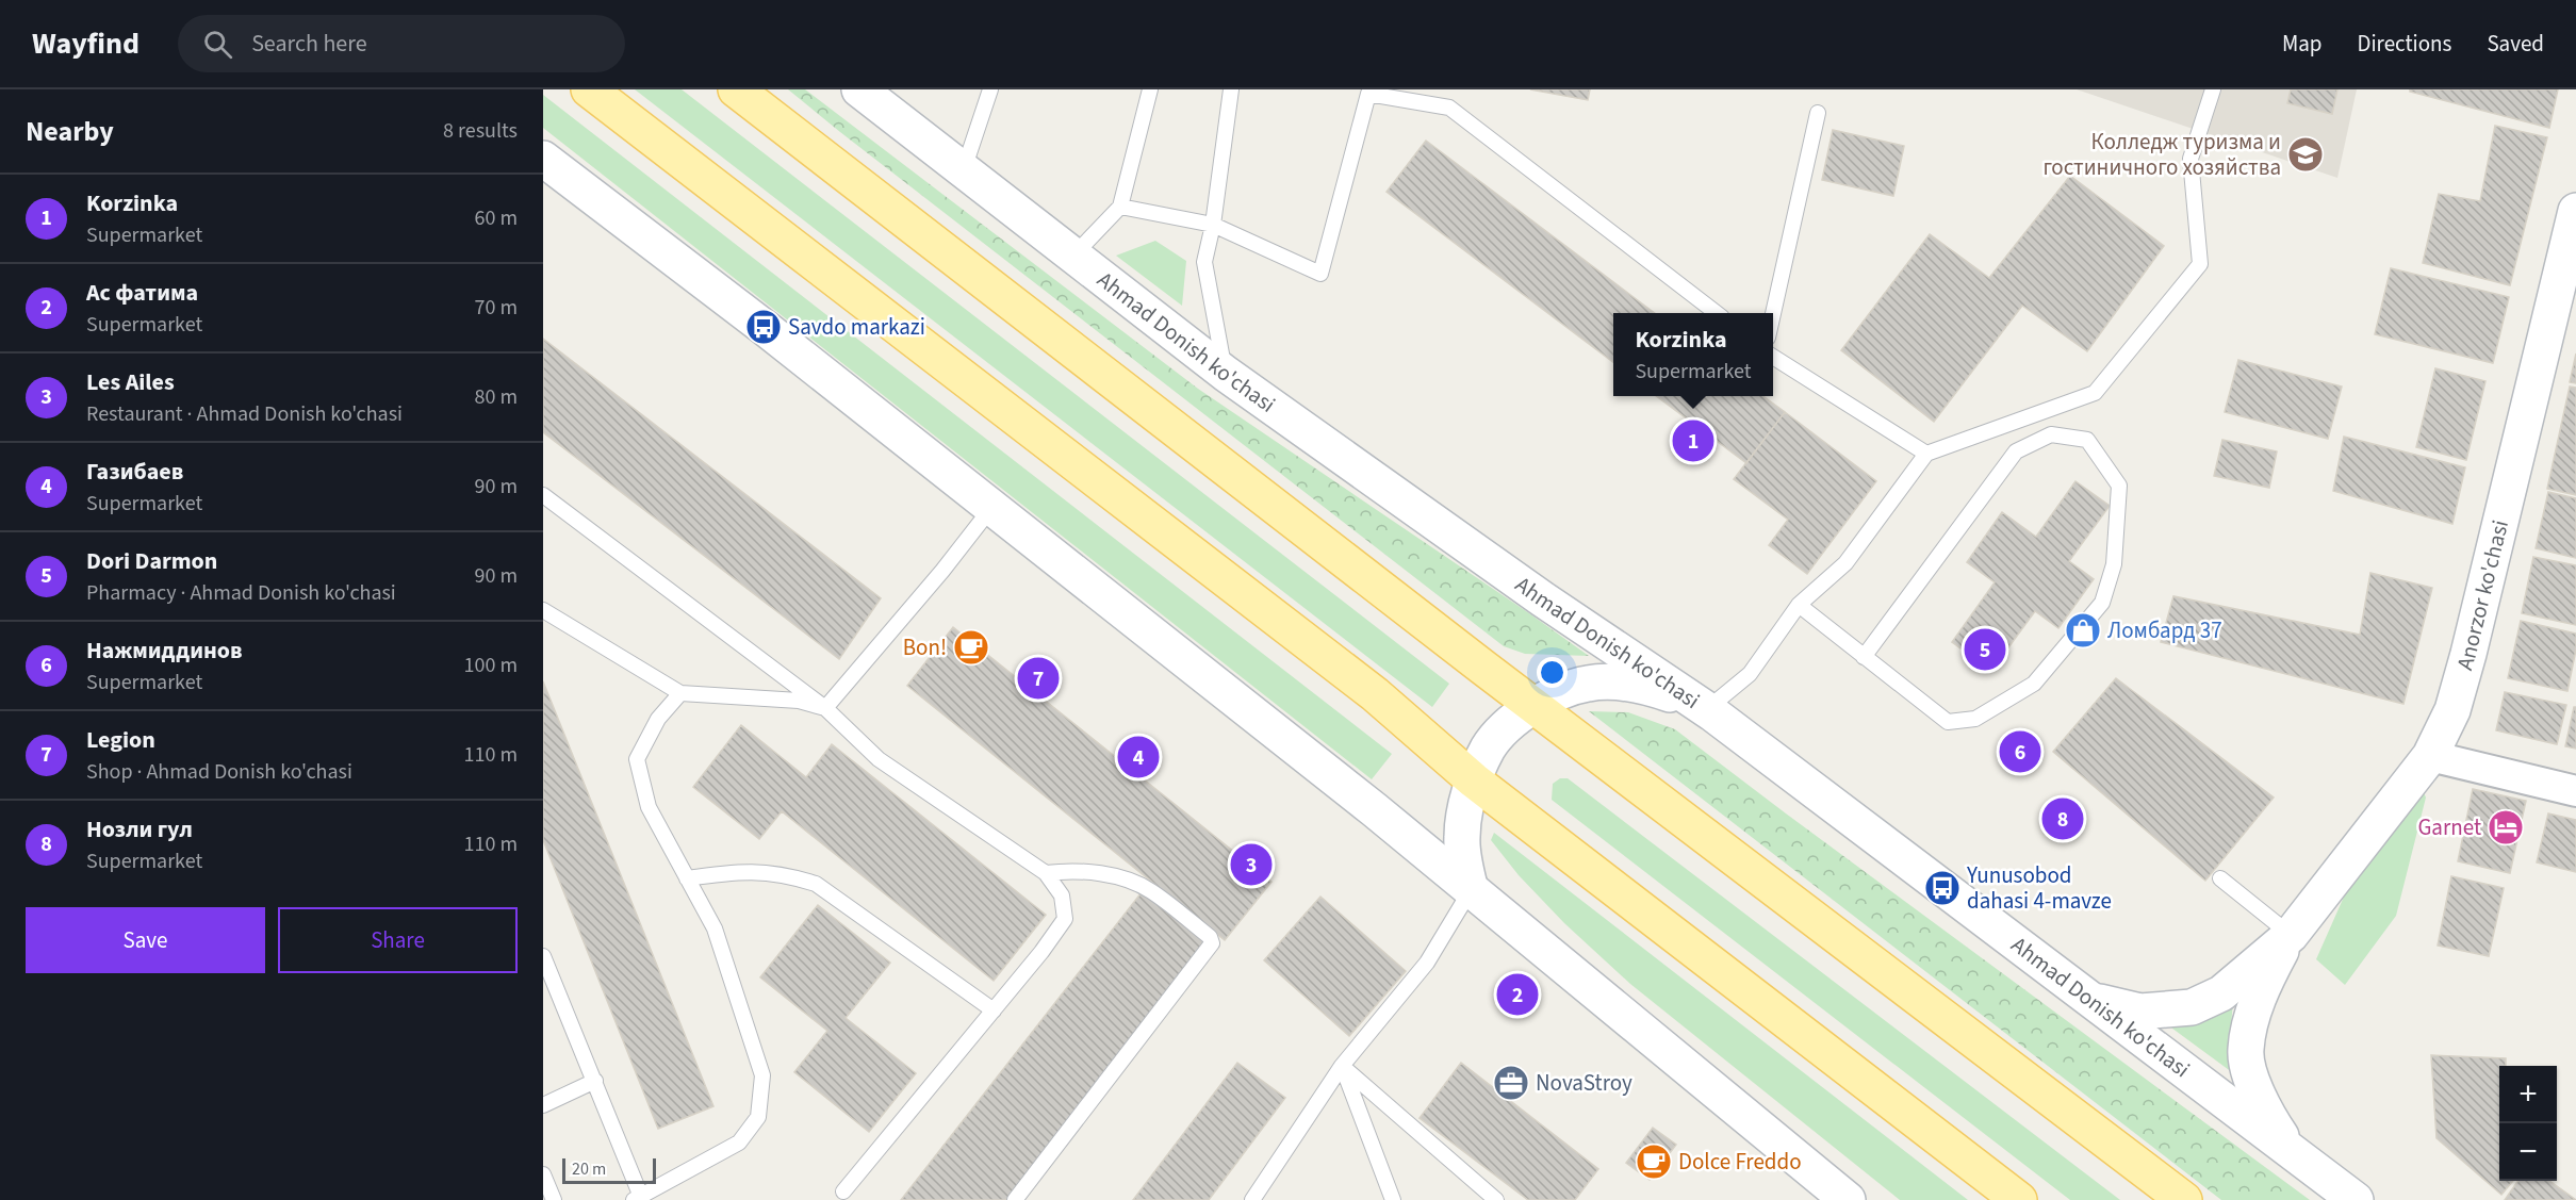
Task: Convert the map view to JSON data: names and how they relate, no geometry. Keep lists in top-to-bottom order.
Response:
{
  "streets": {
    "street": ["Ahmad Donish ko'chasi", "Anorzor ko'chasi"]
  },
  "crossings": [
    ["Ahmad Donish ko'chasi", "Anorzor ko'chasi"]
  ],
  "places": {
    "school or university": ["Колледж туризма и гостиничного хозяйства"],
    "bus stop": ["Savdo markazi", "Yunusobod dahasi 4-mavze"],
    "shop": ["Ломбард 37"],
    "cafe": ["Bon!", "Dolce Freddo"],
    "hotel": ["Garnet"],
    "office": ["NovaStroy"]
  },
  "scale_bar": "20 m",
  "page": {
    "header": "Wayfind",
    "search": "Search here",
    "nav": ["Map", "Directions", "Saved"],
    "heading": ["Nearby", "8 results"],
    "list": [
      {
        "mark": "1",
        "name": "Korzinka",
        "note": "Supermarket",
        "value": "60 m"
      },
      {
        "mark": "2",
        "name": "Ас фатима",
        "note": "Supermarket",
        "value": "70 m"
      },
      {
        "mark": "3",
        "name": "Les Ailes",
        "note": "Restaurant · Ahmad Donish ko'chasi",
        "value": "80 m"
      },
      {
        "mark": "4",
        "name": "Газибаев",
        "note": "Supermarket",
        "value": "90 m"
      },
      {
        "mark": "5",
        "name": "Dori Darmon",
        "note": "Pharmacy · Ahmad Donish ko'chasi",
        "value": "90 m"
      },
      {
        "mark": "6",
        "name": "Нажмиддинов",
        "note": "Supermarket",
        "value": "100 m"
      },
      {
        "mark": "7",
        "name": "Legion",
        "note": "Shop · Ahmad Donish ko'chasi",
        "value": "110 m"
      },
      {
        "mark": "8",
        "name": "Нозли гул",
        "note": "Supermarket",
        "value": "110 m"
      }
    ],
    "popup": ["Korzinka", "Supermarket"],
    "pins": [
      "1",
      "5",
      "7",
      "6",
      "4",
      "8",
      "3",
      "2"
    ],
    "buttons": ["Save", "Share"],
    "map_buttons": ["+", "−"],
    "scale": "20 m"
  }
}
